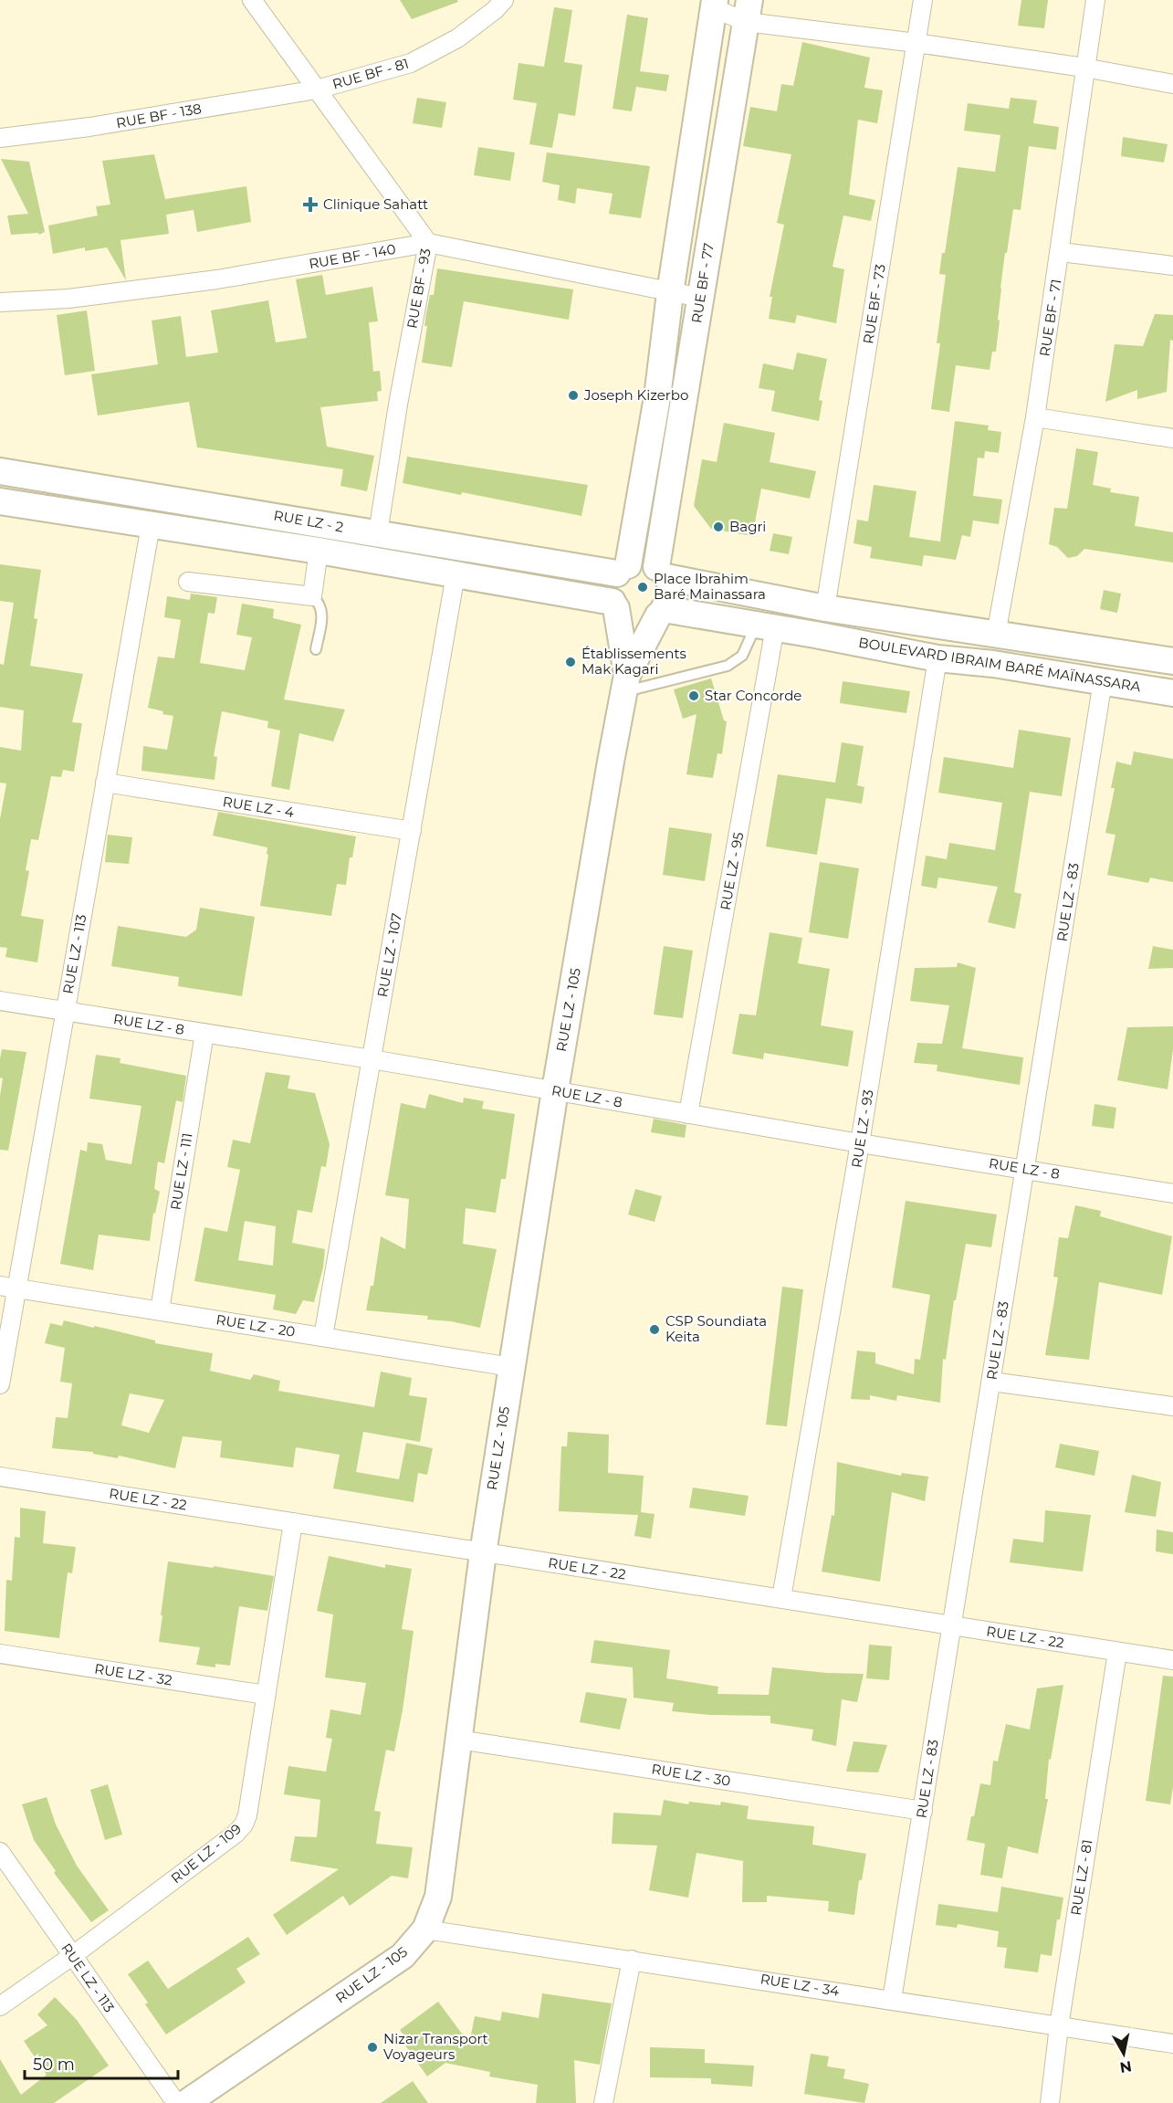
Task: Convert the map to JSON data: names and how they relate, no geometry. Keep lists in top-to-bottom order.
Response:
{
  "streets": {
    "main road": [
      "RUE BF - 77",
      "RUE LZ - 2",
      "BOULEVARD IBRAIM BARÉ MAÏNASSARA",
      "RUE LZ - 105"
    ],
    "street": [
      "RUE BF - 81",
      "RUE BF - 138",
      "RUE BF - 140",
      "RUE BF - 93",
      "RUE BF - 73",
      "RUE BF - 71",
      "RUE LZ - 4",
      "RUE LZ - 95",
      "RUE LZ - 83",
      "RUE LZ - 113",
      "RUE LZ - 107",
      "RUE LZ - 8",
      "RUE LZ - 93",
      "RUE LZ - 111",
      "RUE LZ - 20",
      "RUE LZ - 22",
      "RUE LZ - 32",
      "RUE LZ - 30",
      "RUE LZ - 109",
      "RUE LZ - 81",
      "RUE LZ - 34"
    ]
  },
  "crossings": [
    ["RUE BF - 81", "RUE BF - 138"],
    ["RUE BF - 81", "RUE BF - 93"],
    ["RUE BF - 138", "RUE BF - 93"],
    ["RUE BF - 140", "RUE BF - 77"],
    ["RUE BF - 140", "RUE BF - 93"],
    ["RUE BF - 77", "RUE LZ - 2"],
    ["RUE BF - 77", "BOULEVARD IBRAIM BARÉ MAÏNASSARA"],
    ["RUE BF - 77", "RUE LZ - 105"],
    ["RUE BF - 93", "RUE LZ - 2"],
    ["RUE BF - 73", "BOULEVARD IBRAIM BARÉ MAÏNASSARA"],
    ["RUE BF - 71", "BOULEVARD IBRAIM BARÉ MAÏNASSARA"],
    ["RUE LZ - 2", "BOULEVARD IBRAIM BARÉ MAÏNASSARA"],
    ["RUE LZ - 2", "RUE LZ - 113"],
    ["RUE LZ - 2", "RUE LZ - 107"],
    ["RUE LZ - 2", "RUE LZ - 105"],
    ["BOULEVARD IBRAIM BARÉ MAÏNASSARA", "RUE LZ - 95"],
    ["BOULEVARD IBRAIM BARÉ MAÏNASSARA", "RUE LZ - 83"],
    ["BOULEVARD IBRAIM BARÉ MAÏNASSARA", "RUE LZ - 105"],
    ["BOULEVARD IBRAIM BARÉ MAÏNASSARA", "RUE LZ - 93"],
    ["RUE LZ - 4", "RUE LZ - 113"],
    ["RUE LZ - 4", "RUE LZ - 107"],
    ["RUE LZ - 95", "RUE LZ - 8"],
    ["RUE LZ - 83", "RUE LZ - 8"],
    ["RUE LZ - 83", "RUE LZ - 22"],
    ["RUE LZ - 83", "RUE LZ - 30"],
    ["RUE LZ - 83", "RUE LZ - 34"],
    ["RUE LZ - 113", "RUE LZ - 8"],
    ["RUE LZ - 113", "RUE LZ - 20"],
    ["RUE LZ - 113", "RUE LZ - 109"],
    ["RUE LZ - 107", "RUE LZ - 8"],
    ["RUE LZ - 107", "RUE LZ - 20"],
    ["RUE LZ - 105", "RUE LZ - 8"],
    ["RUE LZ - 105", "RUE LZ - 20"],
    ["RUE LZ - 105", "RUE LZ - 22"],
    ["RUE LZ - 105", "RUE LZ - 30"],
    ["RUE LZ - 105", "RUE LZ - 34"],
    ["RUE LZ - 8", "RUE LZ - 93"],
    ["RUE LZ - 8", "RUE LZ - 111"],
    ["RUE LZ - 93", "RUE LZ - 22"],
    ["RUE LZ - 111", "RUE LZ - 20"],
    ["RUE LZ - 22", "RUE LZ - 109"],
    ["RUE LZ - 22", "RUE LZ - 81"],
    ["RUE LZ - 32", "RUE LZ - 109"],
    ["RUE LZ - 81", "RUE LZ - 34"]
  ],
  "places": {
    "health": ["Clinique Sahatt"],
    "other": [
      "Joseph Kizerbo",
      "Bagri",
      "Place Ibrahim Baré Mainassara",
      "Établissements Mak Kagari",
      "Star Concorde",
      "CSP Soundiata Keita",
      "Nizar Transport Voyageurs"
    ]
  },
  "scale_bar": "50 m",
  "north": "bottom"
}
